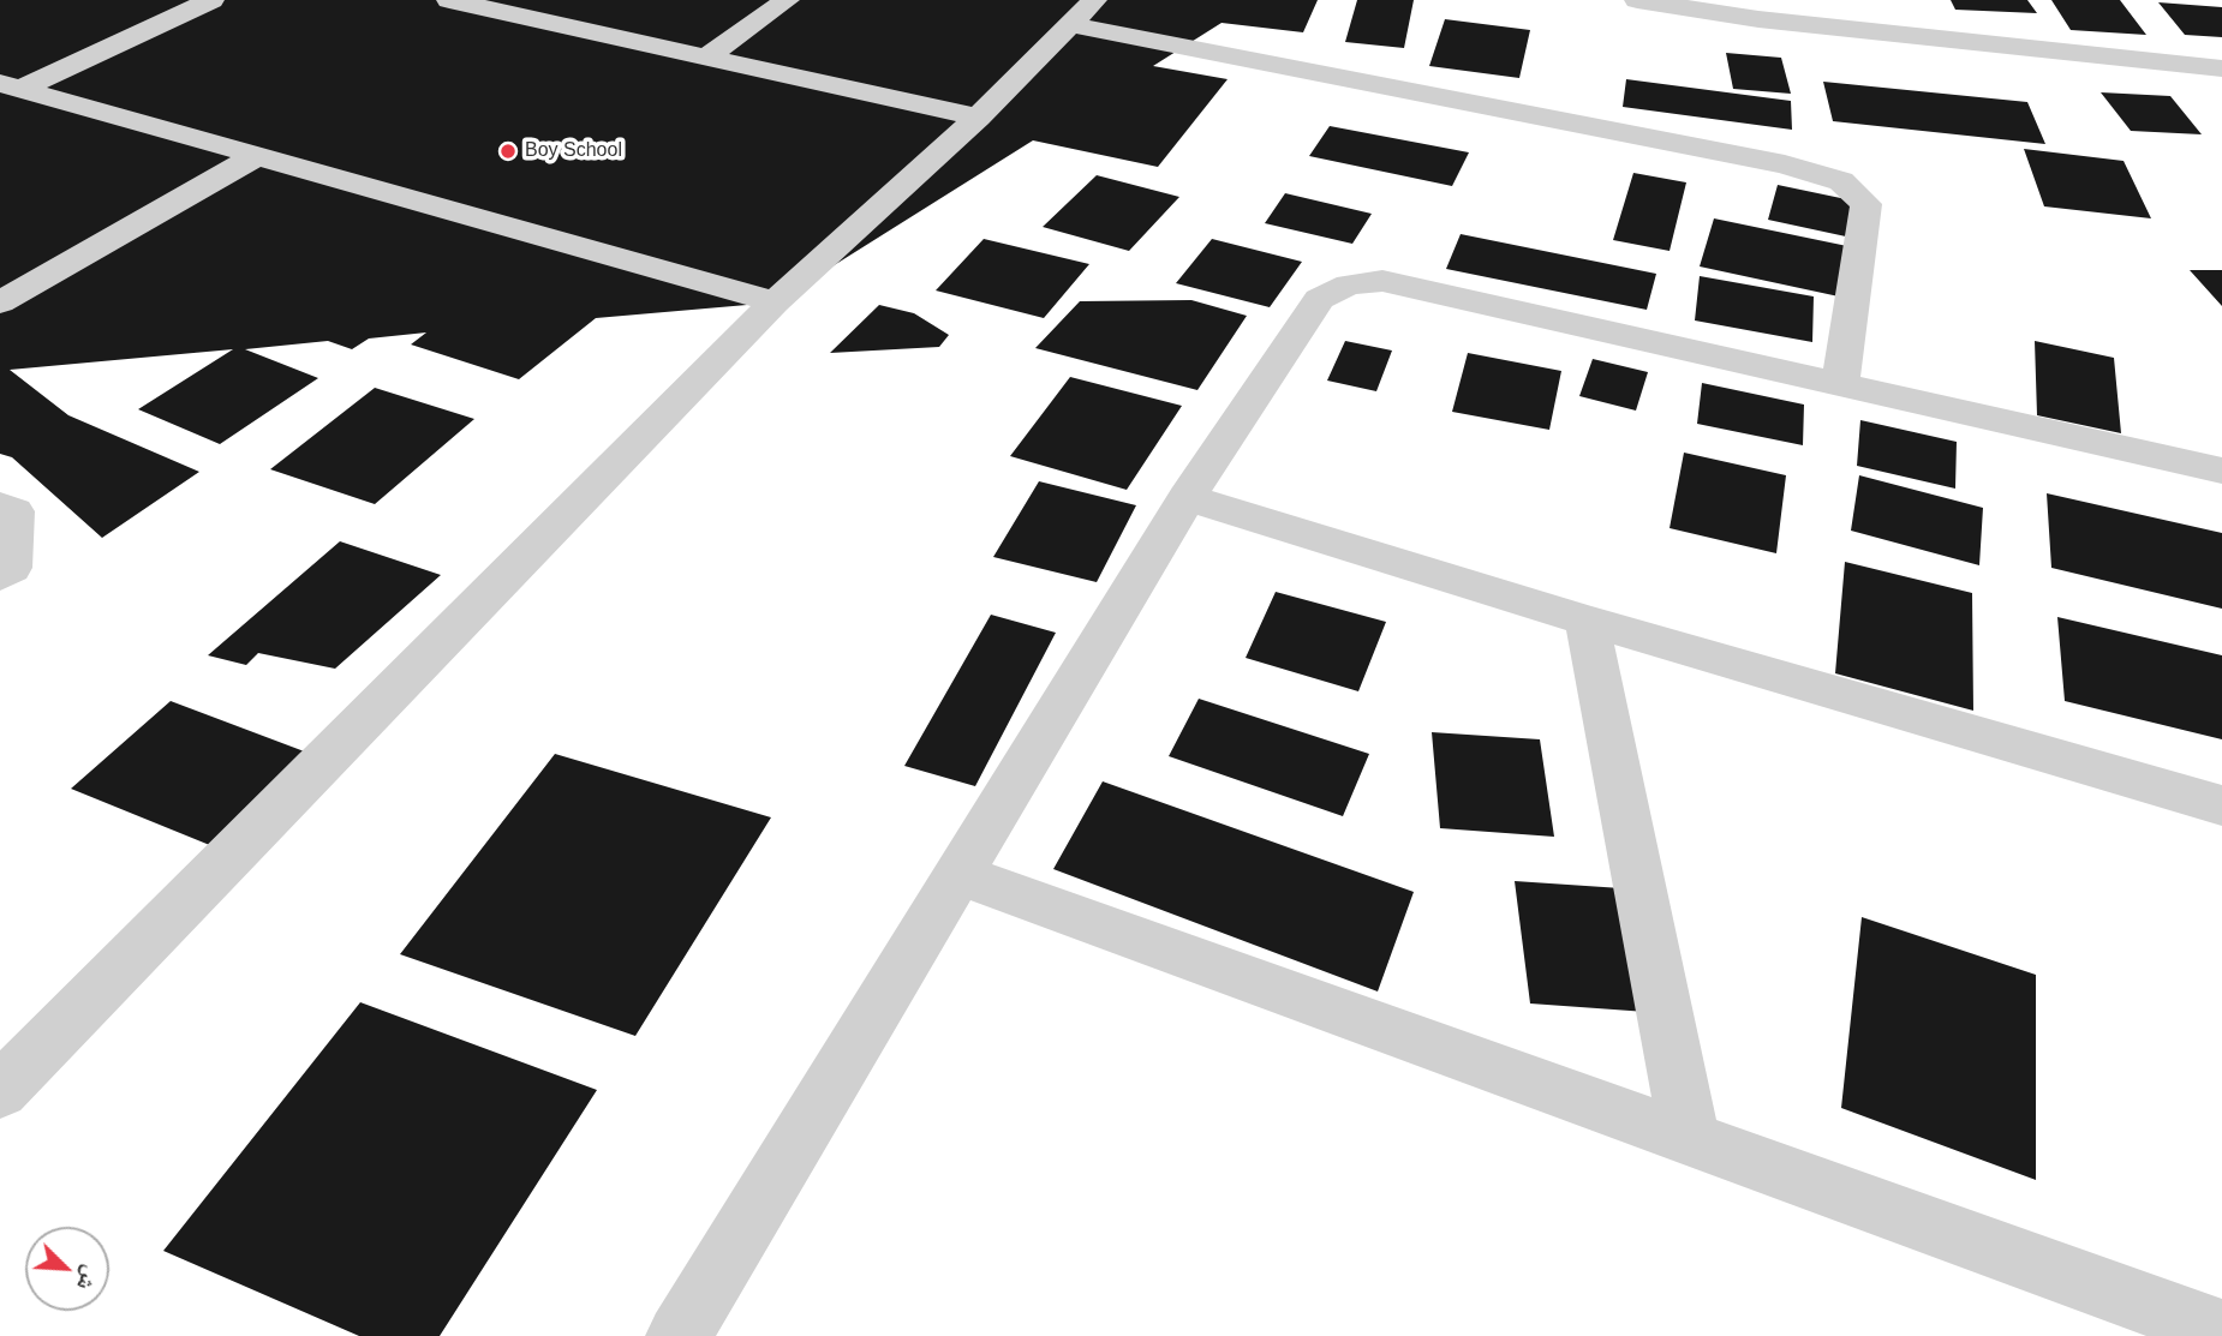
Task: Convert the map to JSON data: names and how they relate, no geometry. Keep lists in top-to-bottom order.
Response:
{
  "places": ["Boy School"],
  "north": "bottom right"
}
